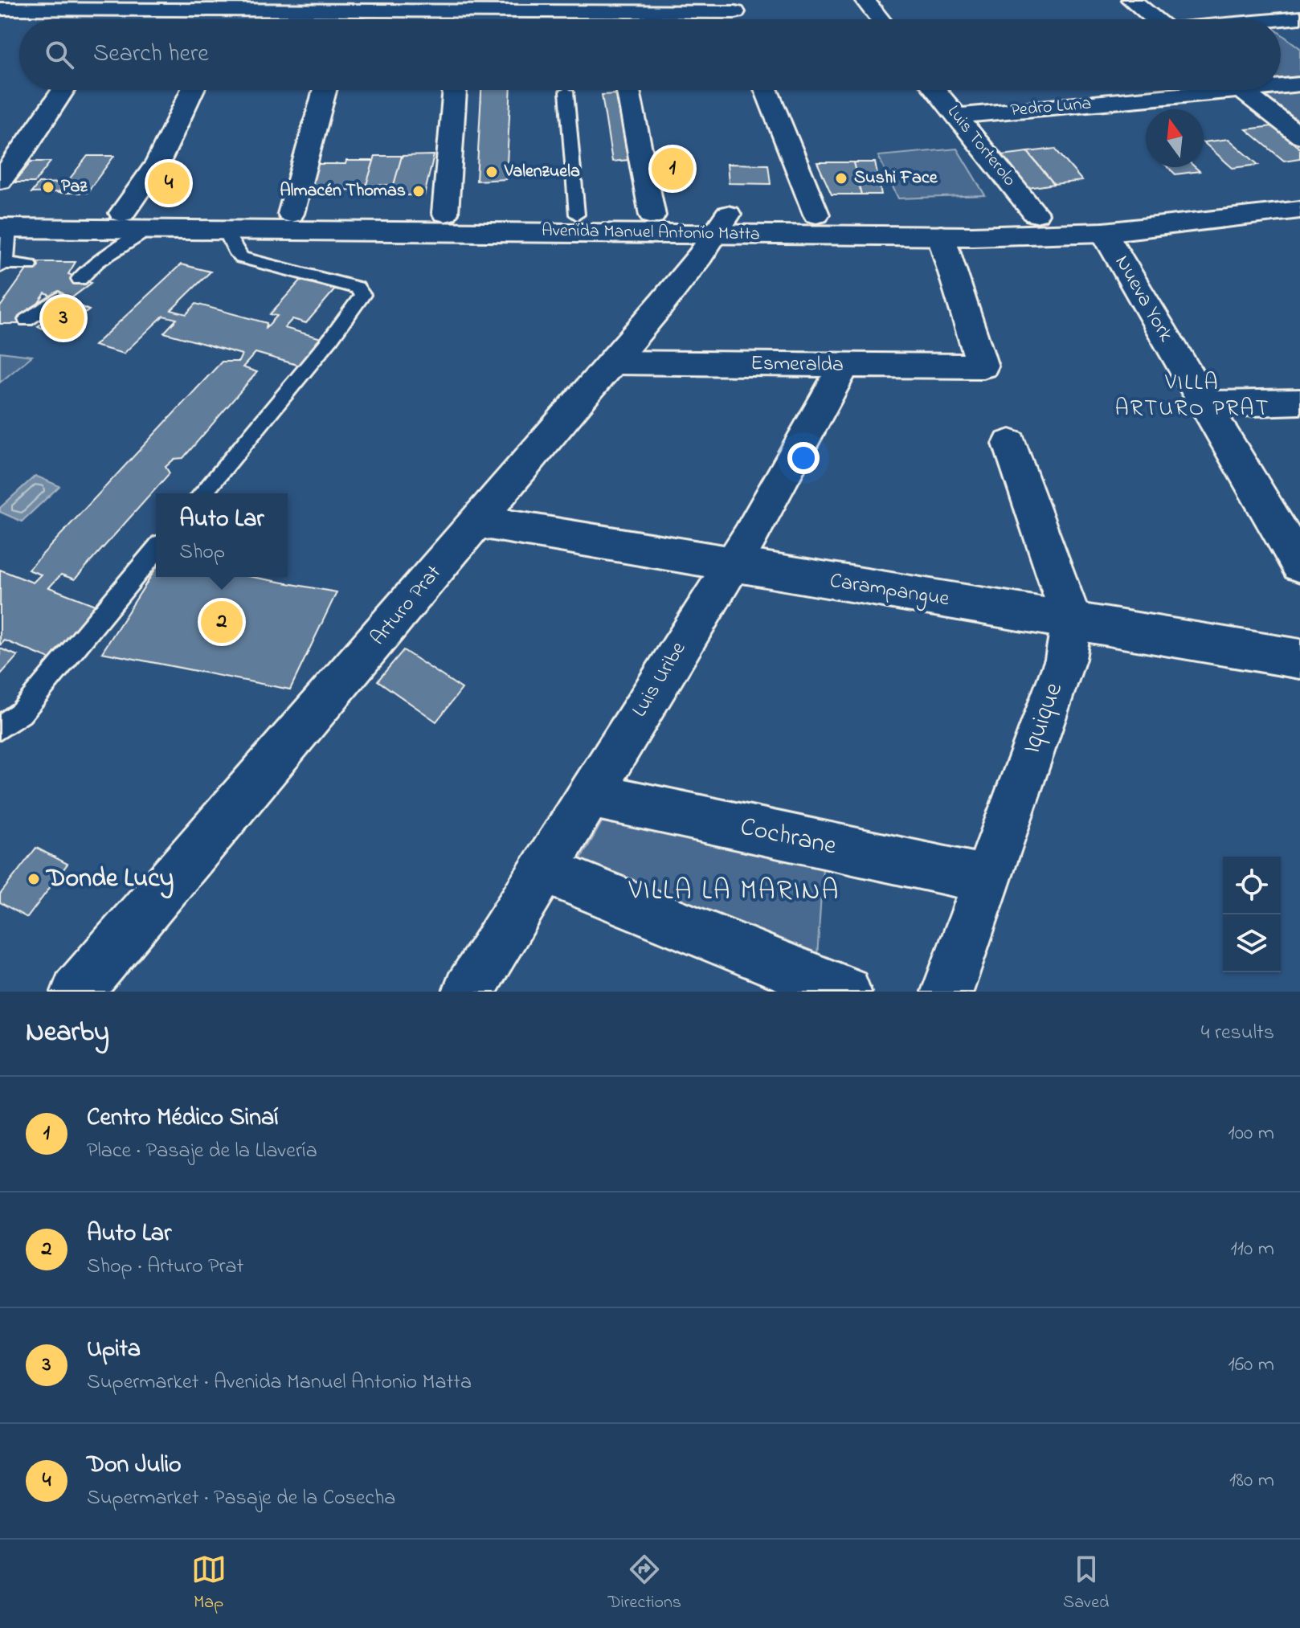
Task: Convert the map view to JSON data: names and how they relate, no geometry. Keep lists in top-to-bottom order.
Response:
{
  "streets": {
    "street": [
      "Pedro Luna",
      "Luis Torterolo",
      "Avenida Manuel Antonio Matta",
      "Nueva York",
      "Esmeralda",
      "Carampangue",
      "Arturo Prat",
      "Luis Uribe",
      "Iquique",
      "Cochrane"
    ]
  },
  "crossings": [
    ["Pedro Luna", "Luis Torterolo"],
    ["Luis Torterolo", "Avenida Manuel Antonio Matta"],
    ["Avenida Manuel Antonio Matta", "Nueva York"],
    ["Avenida Manuel Antonio Matta", "Esmeralda"],
    ["Avenida Manuel Antonio Matta", "Arturo Prat"],
    ["Esmeralda", "Arturo Prat"],
    ["Esmeralda", "Luis Uribe"],
    ["Carampangue", "Arturo Prat"],
    ["Carampangue", "Luis Uribe"],
    ["Carampangue", "Iquique"],
    ["Luis Uribe", "Cochrane"],
    ["Iquique", "Cochrane"]
  ],
  "districts": ["VILLA ARTURO PRAT", "VILLA LA MARINA"],
  "places": [
    "Valenzuela",
    "Sushi Face",
    "Paz",
    "Almacén Thomas",
    "Donde Lucy"
  ],
  "north": "top",
  "page": {
    "search": "Search here",
    "pins": [
      "1",
      "4",
      "3",
      "2"
    ],
    "popup": ["Auto Lar", "Shop"],
    "heading": ["Nearby", "4 results"],
    "list": [
      {
        "mark": "1",
        "name": "Centro Médico Sinaí",
        "note": "Place · Pasaje de la Llavería",
        "value": "100 m"
      },
      {
        "mark": "2",
        "name": "Auto Lar",
        "note": "Shop · Arturo Prat",
        "value": "110 m"
      },
      {
        "mark": "3",
        "name": "Upita",
        "note": "Supermarket · Avenida Manuel Antonio Matta",
        "value": "160 m"
      },
      {
        "mark": "4",
        "name": "Don Julio",
        "note": "Supermarket · Pasaje de la Cosecha",
        "value": "180 m"
      }
    ],
    "nav": ["Map", "Directions", "Saved"]
  }
}
